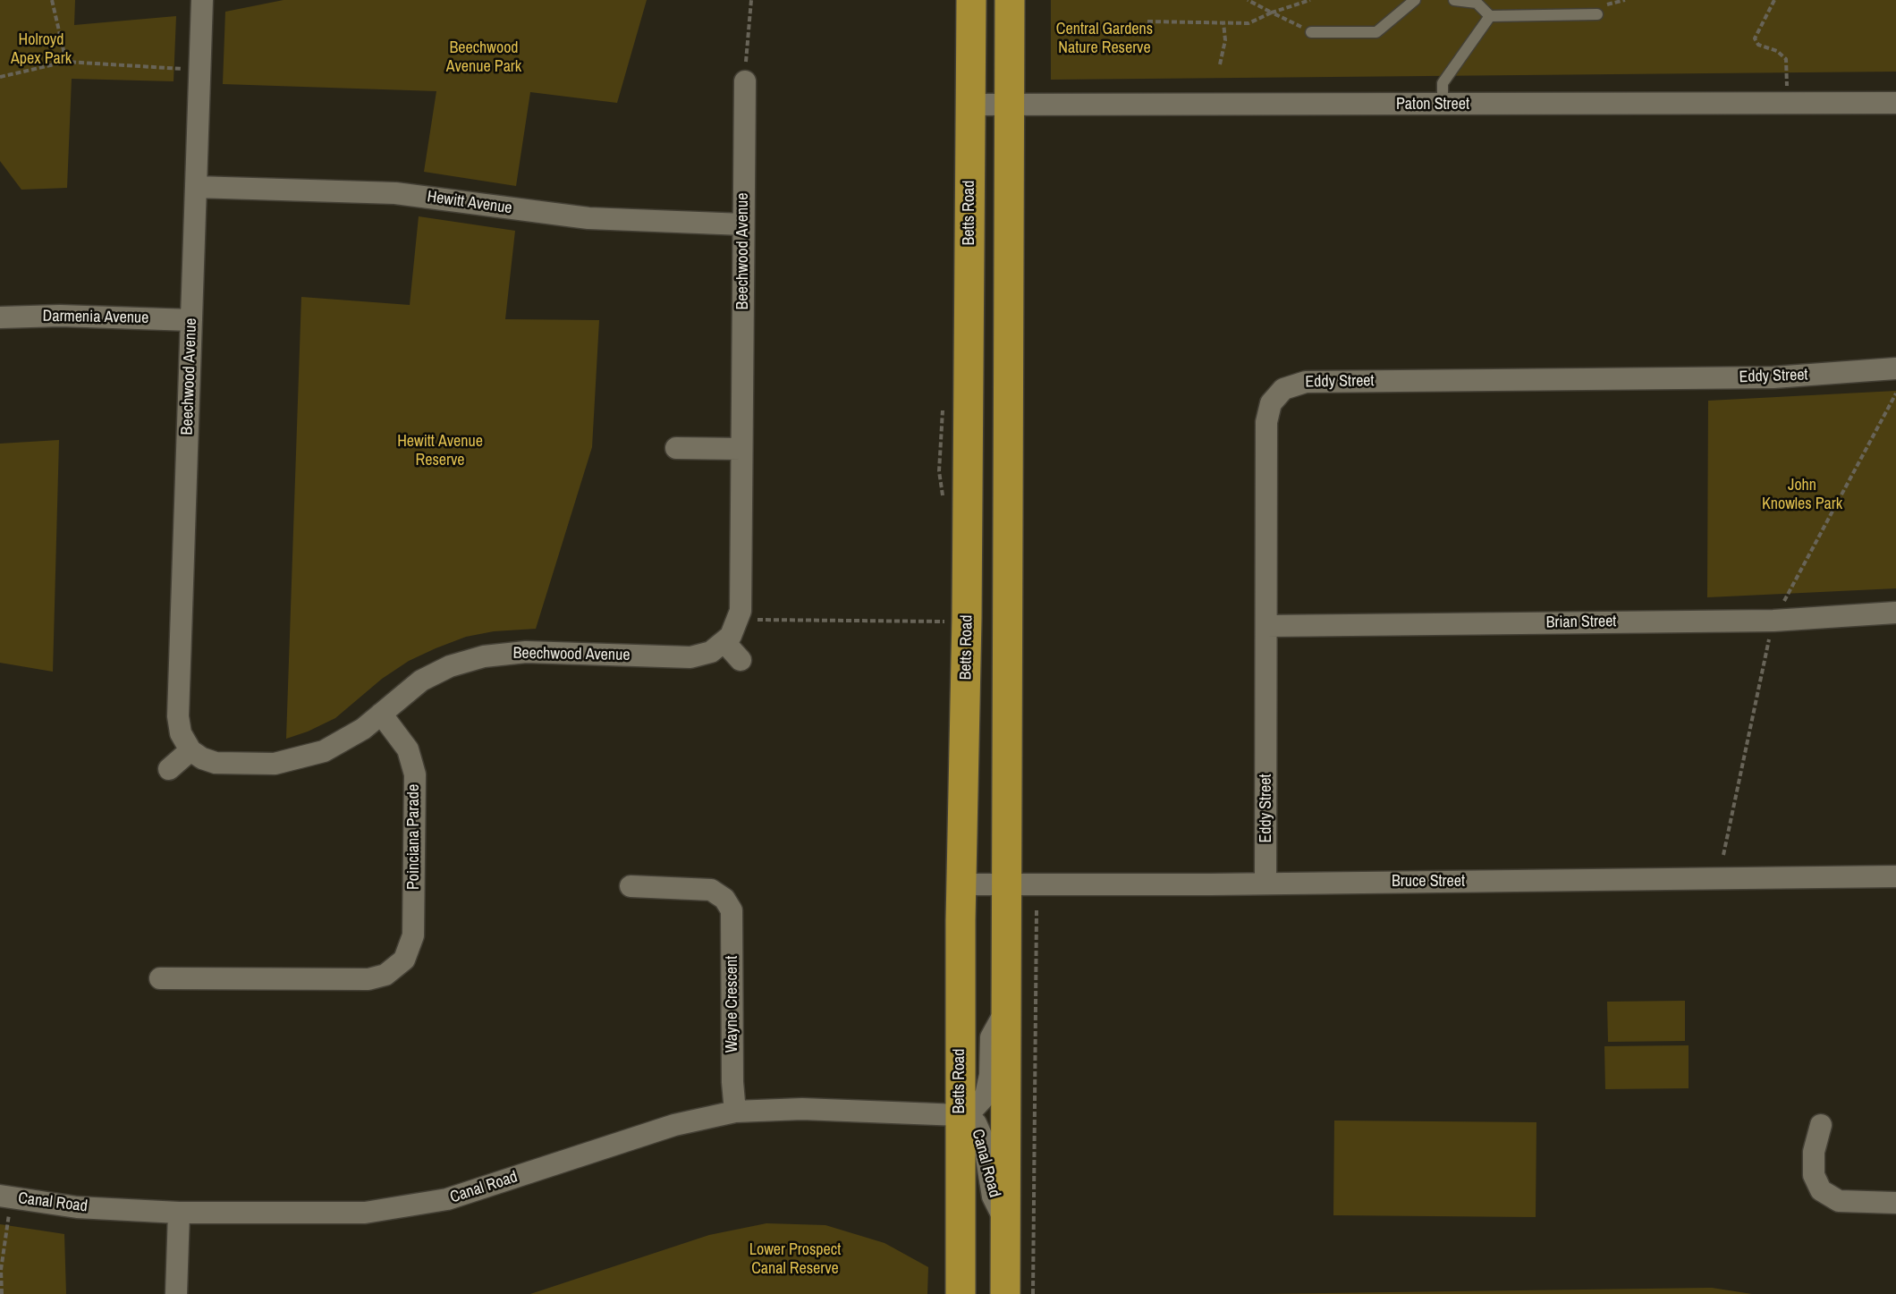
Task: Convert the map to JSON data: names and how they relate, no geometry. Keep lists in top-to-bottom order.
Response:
{
  "streets": {
    "highway": ["Betts Road"],
    "street": [
      "Paton Street",
      "Hewitt Avenue",
      "Beechwood Avenue",
      "Darmenia Avenue",
      "Eddy Street",
      "Brian Street",
      "Poinciana Parade",
      "Bruce Street",
      "Wayne Crescent",
      "Canal Road"
    ]
  },
  "crossings": [
    ["Paton Street", "Betts Road"],
    ["Hewitt Avenue", "Beechwood Avenue"],
    ["Betts Road", "Bruce Street"],
    ["Betts Road", "Canal Road"],
    ["Beechwood Avenue", "Darmenia Avenue"],
    ["Beechwood Avenue", "Poinciana Parade"],
    ["Eddy Street", "Brian Street"],
    ["Eddy Street", "Bruce Street"],
    ["Wayne Crescent", "Canal Road"]
  ],
  "parks": [
    "Central Gardens Nature Reserve",
    "Holroyd Apex Park",
    "Beechwood Avenue Park",
    "Hewitt Avenue Reserve",
    "John Knowles Park",
    "Lower Prospect Canal Reserve"
  ]
}
